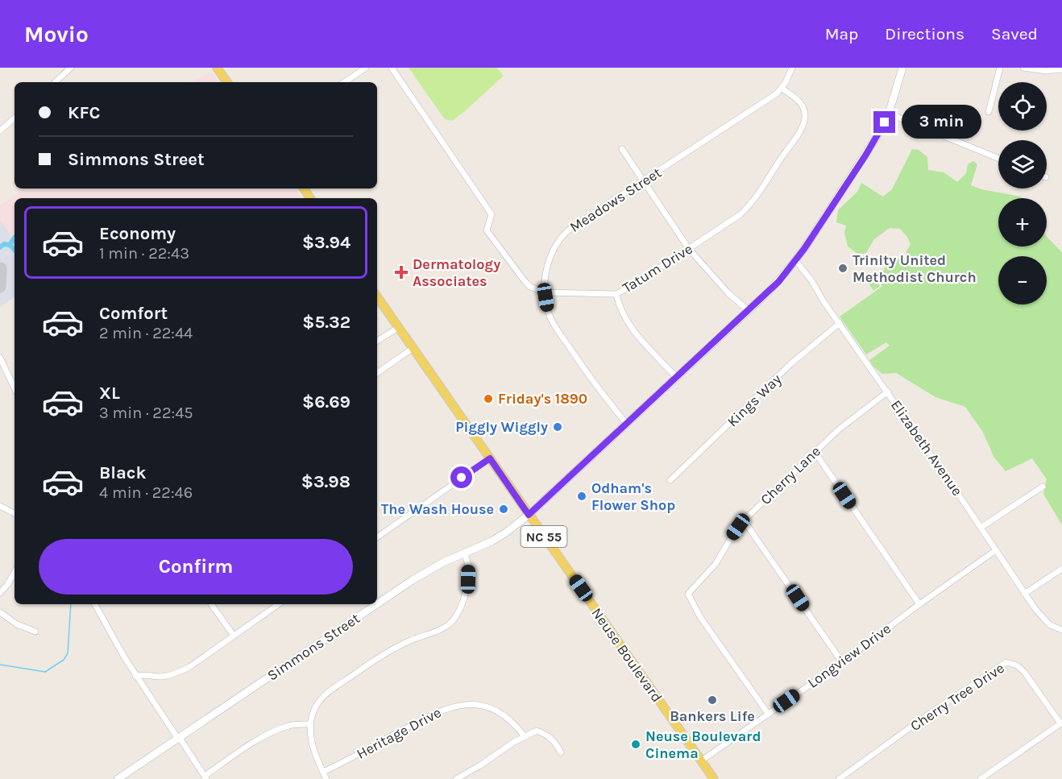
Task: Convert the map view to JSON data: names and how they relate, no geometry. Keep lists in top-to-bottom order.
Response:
{
  "streets": {
    "main road": ["NC 55", "Neuse Boulevard"],
    "street": [
      "Meadows Street",
      "Tatum Drive",
      "Kings Way",
      "Elizabeth Avenue",
      "Cherry Lane",
      "Simmons Street",
      "Longview Drive",
      "Cherry Tree Drive",
      "Heritage Drive"
    ]
  },
  "crossings": [
    ["Meadows Street", "Tatum Drive"],
    ["Meadows Street", "Simmons Street"],
    ["Kings Way", "Elizabeth Avenue"],
    ["Elizabeth Avenue", "Cherry Lane"],
    ["Elizabeth Avenue", "Simmons Street"],
    ["Elizabeth Avenue", "Longview Drive"],
    ["Cherry Lane", "Longview Drive"],
    ["Simmons Street", "Neuse Boulevard"],
    ["Neuse Boulevard", "Longview Drive"]
  ],
  "places": {
    "other": [
      "Trinity United Methodist Church",
      "Friday's 1890",
      "Piggly Wiggly",
      "Odham's Flower Shop",
      "The Wash House",
      "Bankers Life",
      "Neuse Boulevard Cinema"
    ],
    "health": ["Dermatology Associates"]
  },
  "page": {
    "header": "Movio",
    "nav": ["Map", "Directions", "Saved"],
    "map_buttons": ["+", "−"],
    "banner": ["KFC", "Simmons Street"],
    "bubble": "3 min",
    "list": [
      {
        "name": "Economy",
        "note": "1 min · 22:43",
        "value": "$3.94"
      },
      {
        "name": "Comfort",
        "note": "2 min · 22:44",
        "value": "$5.32"
      },
      {
        "name": "XL",
        "note": "3 min · 22:45",
        "value": "$6.69"
      },
      {
        "name": "Black",
        "note": "4 min · 22:46",
        "value": "$3.98"
      }
    ],
    "buttons": "Confirm"
  }
}
